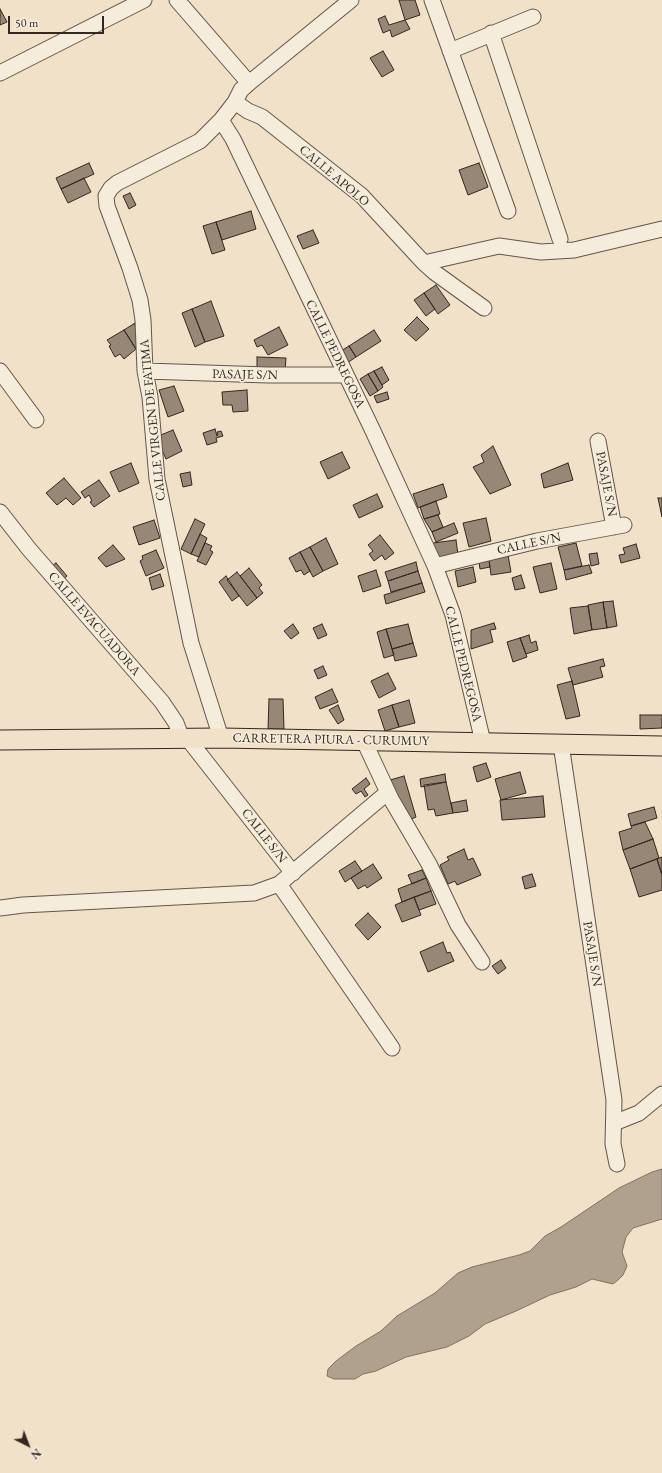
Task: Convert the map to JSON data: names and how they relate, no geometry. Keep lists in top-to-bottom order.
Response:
{
  "streets": {
    "main road": ["CARRETERA PIURA - CURUMUY"],
    "street": [
      "CALLE APOLO",
      "CALLE PEDREGOSA",
      "PASAJE S/N",
      "CALLE VIRGEN DE FATIMA",
      "CALLE S/N",
      "CALLE EVACUADORA"
    ]
  },
  "crossings": [
    ["CALLE PEDREGOSA", "PASAJE S/N"],
    ["CALLE PEDREGOSA", "CALLE VIRGEN DE FATIMA"],
    ["CALLE PEDREGOSA", "CALLE S/N"],
    ["CALLE PEDREGOSA", "CARRETERA PIURA - CURUMUY"],
    ["PASAJE S/N", "CALLE VIRGEN DE FATIMA"],
    ["PASAJE S/N", "CALLE S/N"],
    ["PASAJE S/N", "CARRETERA PIURA - CURUMUY"],
    ["CALLE VIRGEN DE FATIMA", "CARRETERA PIURA - CURUMUY"],
    ["CALLE S/N", "CALLE EVACUADORA"],
    ["CALLE S/N", "CARRETERA PIURA - CURUMUY"],
    ["CALLE EVACUADORA", "CARRETERA PIURA - CURUMUY"]
  ],
  "scale_bar": "50 m",
  "north": "bottom right"
}
